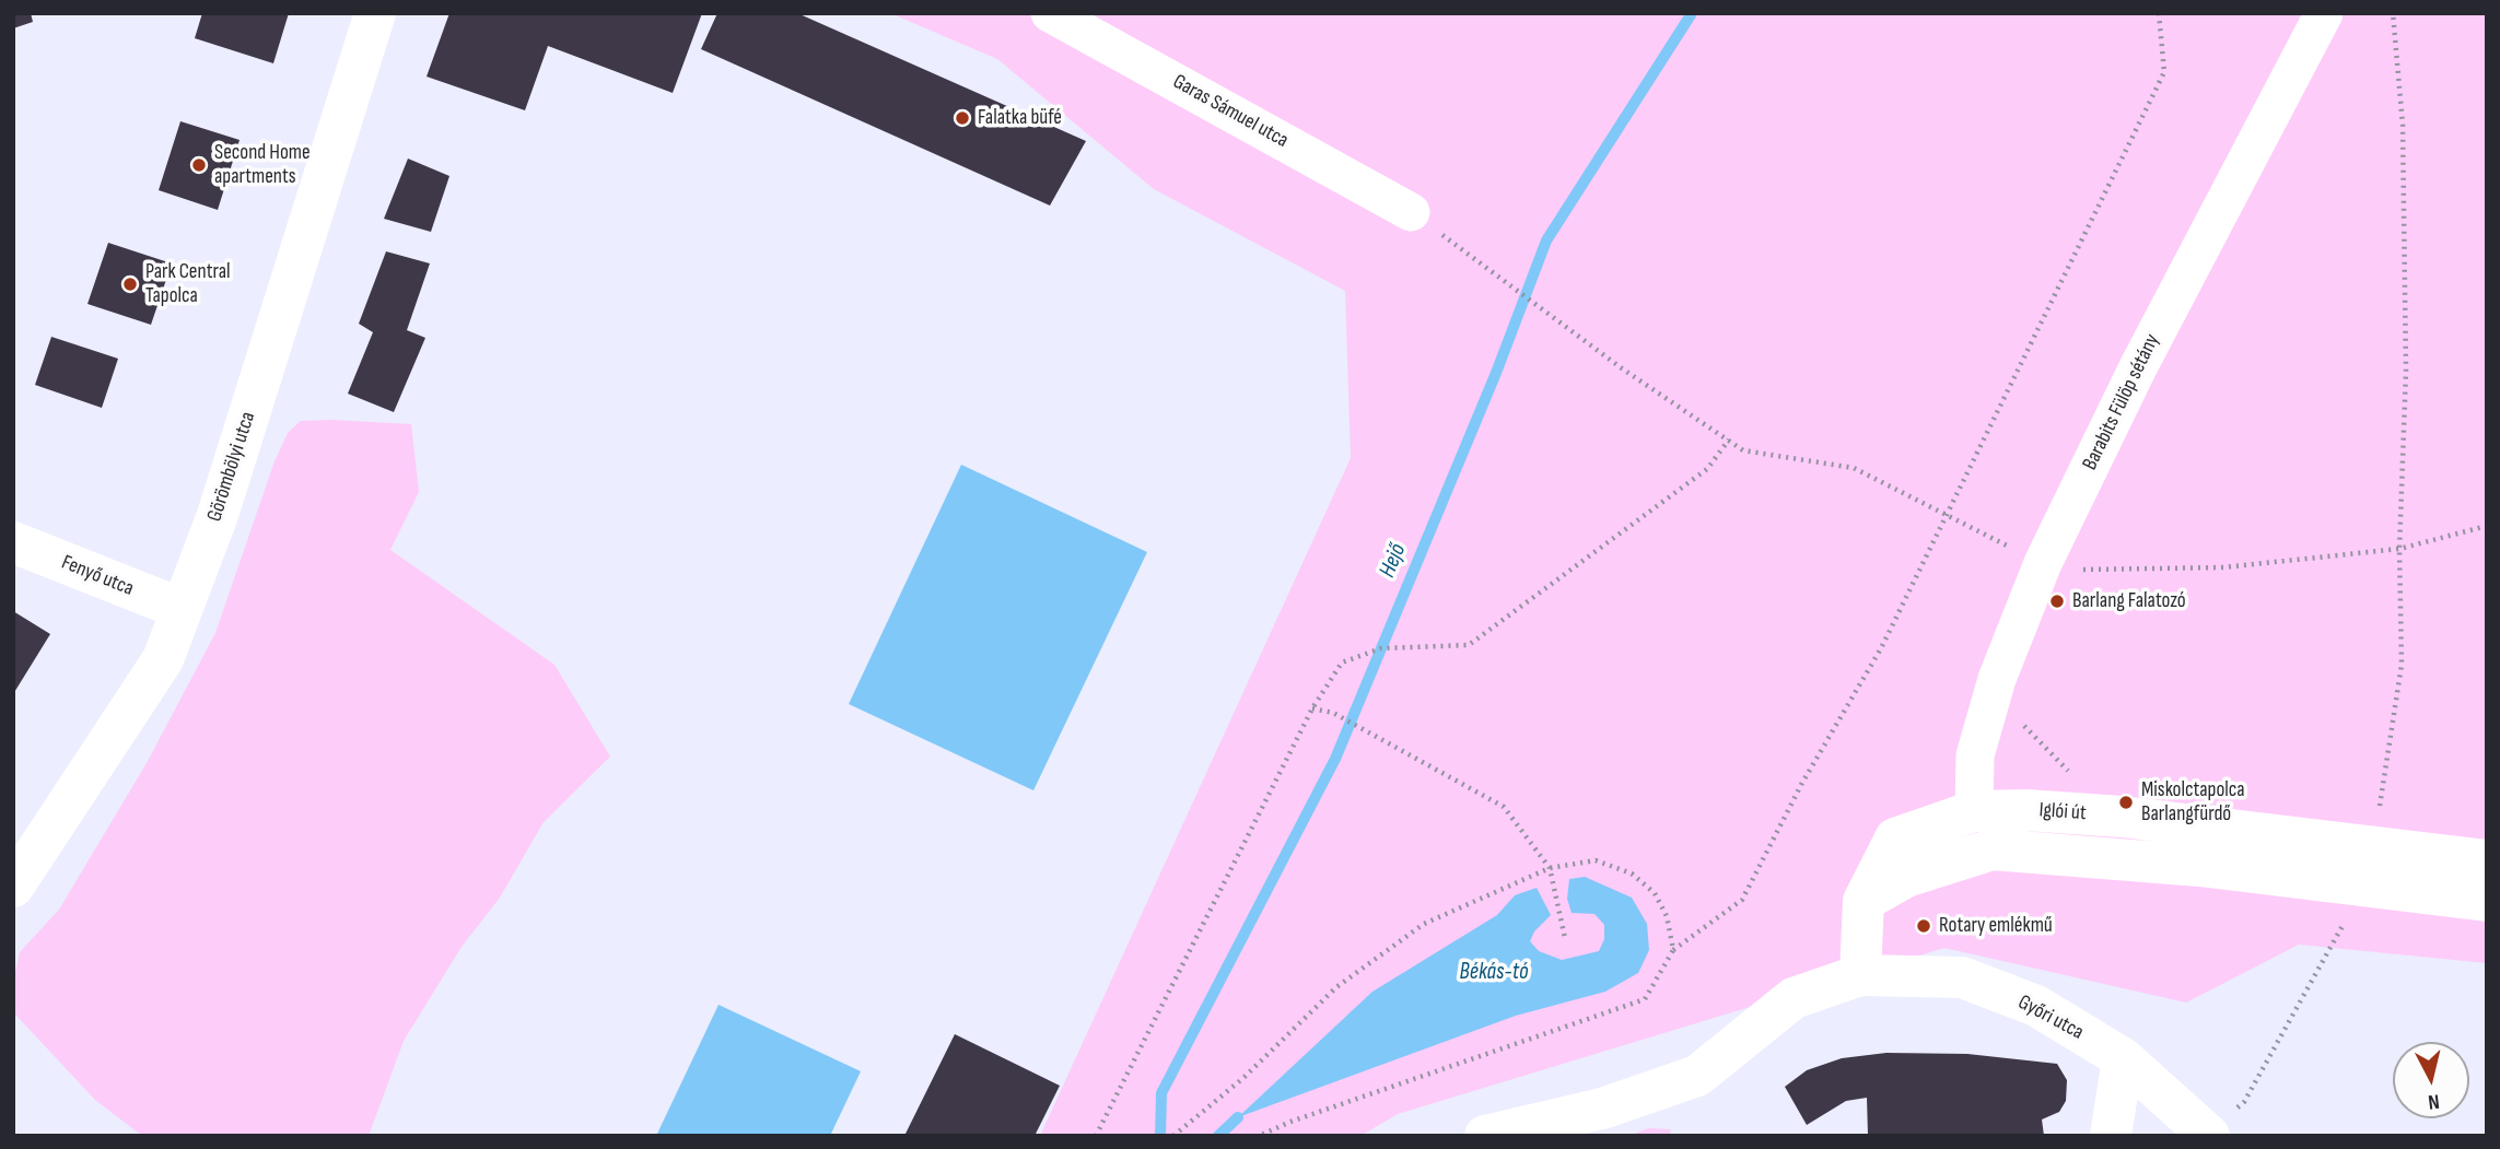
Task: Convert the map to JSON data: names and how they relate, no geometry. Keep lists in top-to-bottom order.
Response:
{
  "streets": {
    "street": [
      "Garas Sámuel utca",
      "Barabits Fülöp sétány",
      "Görömbölyi utca",
      "Fenyő utca",
      "Iglói út",
      "Győri utca"
    ]
  },
  "crossings": [
    ["Barabits Fülöp sétány", "Iglói út"],
    ["Görömbölyi utca", "Fenyő utca"],
    ["Iglói út", "Győri utca"]
  ],
  "water": ["Hejő", "Békás-tó"],
  "places": [
    "Falatka büfé",
    "Second Home apartments",
    "Park Central Tapolca",
    "Barlang Falatozó",
    "Miskolctapolca Barlangfürdő",
    "Rotary emlékmű"
  ],
  "north": "bottom"
}
